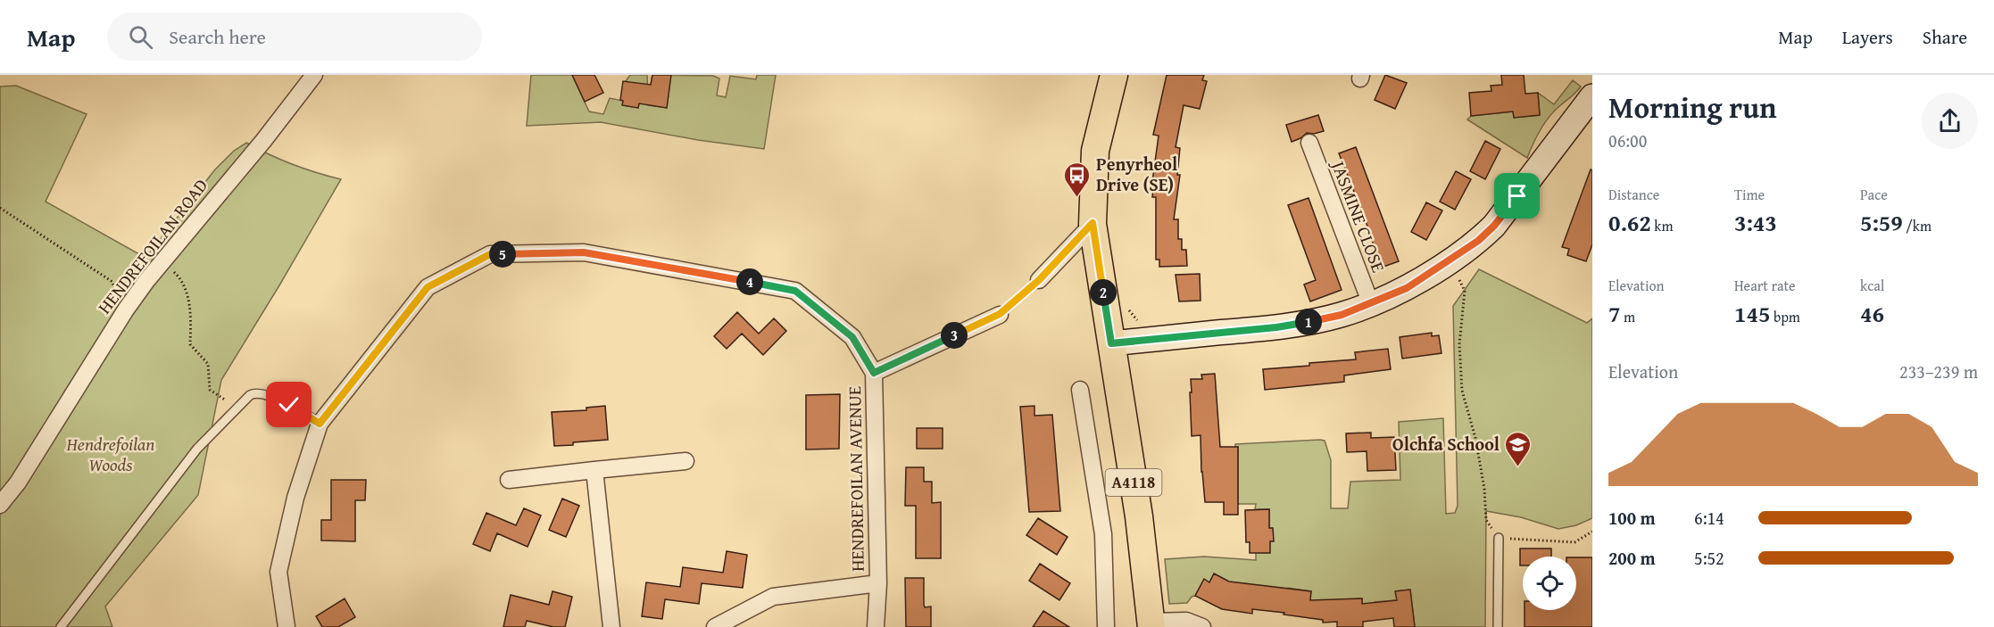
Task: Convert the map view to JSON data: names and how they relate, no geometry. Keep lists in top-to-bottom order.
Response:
{
  "streets": {
    "main road": ["A4118"],
    "street": ["JASMINE CLOSE", "HENDREFOILAN ROAD", "HENDREFOILAN AVENUE"]
  },
  "parks": ["Hendrefoilan Woods"],
  "places": {
    "bus stop": ["Penyrheol Drive (SE)"],
    "school or university": ["Olchfa School"]
  },
  "page": {
    "header": "Map",
    "search": "Search here",
    "nav": ["Map", "Layers", "Share"],
    "heading": ["Morning run", "06:00"],
    "stats": [
      ["Distance", "0.62 km"],
      ["Time", "3:43"],
      ["Pace", "5:59 /km"],
      ["Elevation", "7 m"],
      ["Heart rate", "145 bpm"],
      ["kcal", "46"]
    ],
    "pins": [
      "5",
      "4",
      "2",
      "1",
      "3"
    ],
    "chart": ["Elevation", "233–239 m"],
    "list": [
      {
        "name": "100 m",
        "note": "6:14"
      },
      {
        "name": "200 m",
        "note": "5:52"
      }
    ]
  }
}
